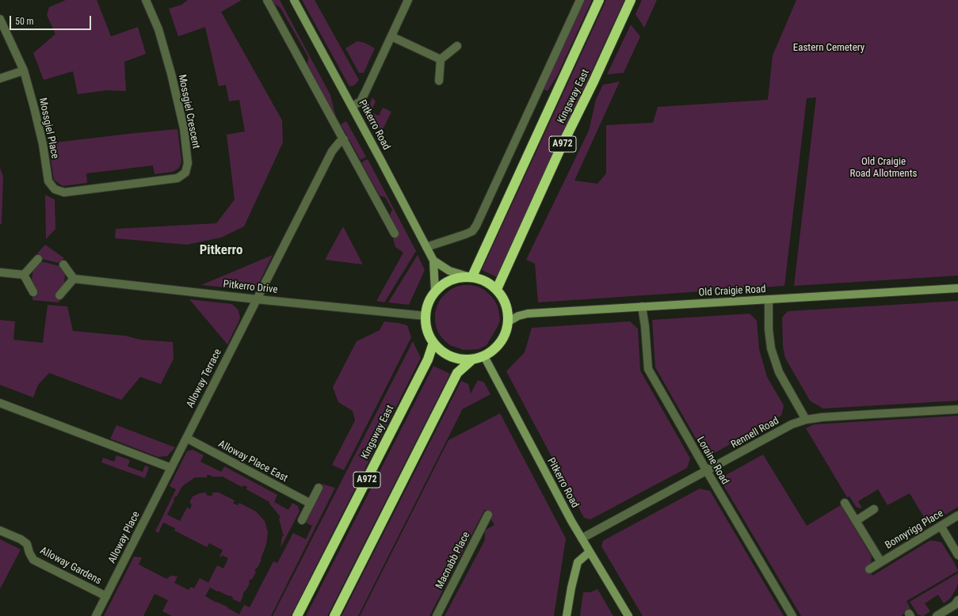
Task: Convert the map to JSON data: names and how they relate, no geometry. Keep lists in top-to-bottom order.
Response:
{
  "streets": {
    "highway": ["Kingsway East", "A972"],
    "street": [
      "Mossgiel Crescent",
      "Pitkerro Road",
      "Mossgiel Place",
      "Pitkerro Drive",
      "Old Craigie Road",
      "Alloway Terrace",
      "Rennell Road",
      "Loraine Road",
      "Alloway Place East",
      "Bonnyrigg Place",
      "Alloway Place",
      "Macnabb Place",
      "Alloway Gardens"
    ]
  },
  "crossings": [
    ["Kingsway East", "Pitkerro Road"],
    ["Kingsway East", "Pitkerro Drive"],
    ["Kingsway East", "Old Craigie Road"],
    ["Mossgiel Crescent", "Mossgiel Place"],
    ["Pitkerro Road", "Pitkerro Drive"],
    ["Pitkerro Road", "Old Craigie Road"],
    ["Pitkerro Road", "Rennell Road"],
    ["Pitkerro Drive", "Old Craigie Road"],
    ["Pitkerro Drive", "Alloway Terrace"],
    ["Old Craigie Road", "Loraine Road"],
    ["Alloway Terrace", "Alloway Place East"],
    ["Alloway Terrace", "Alloway Place"],
    ["Rennell Road", "Loraine Road"],
    ["Alloway Place", "Alloway Gardens"]
  ],
  "districts": ["Pitkerro"],
  "parks": ["Eastern Cemetery", "Old Craigie Road Allotments"],
  "scale_bar": "50 m"
}
